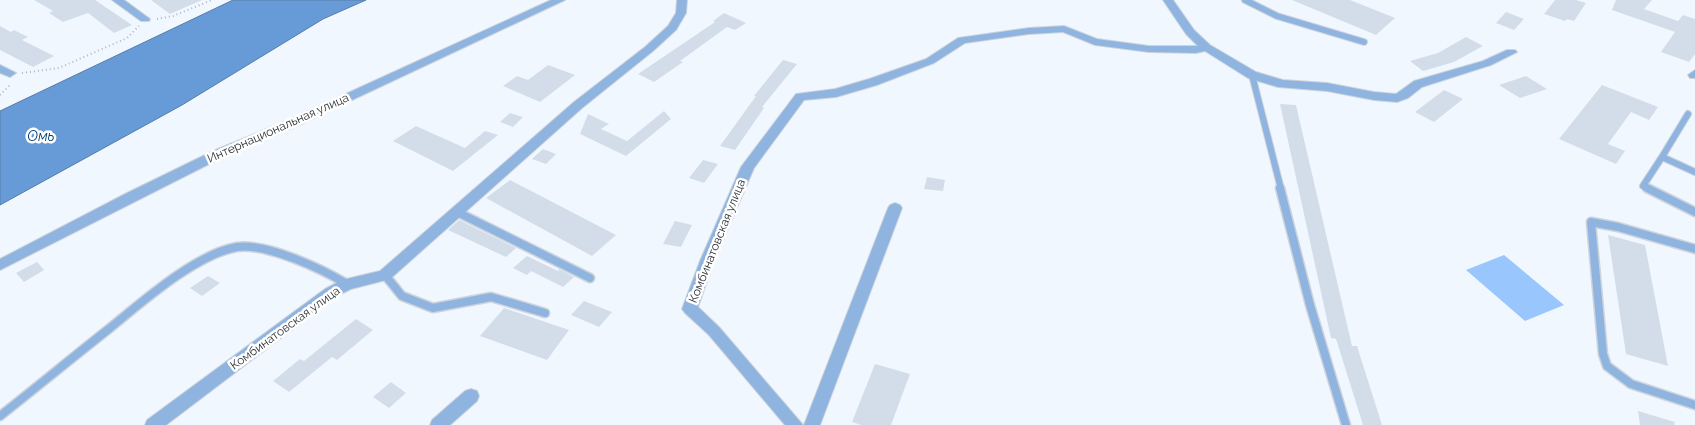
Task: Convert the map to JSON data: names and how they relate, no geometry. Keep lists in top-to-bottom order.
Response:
{
  "streets": {
    "street": ["Интернациональная улица", "Комбинатовская улица"]
  },
  "water": ["Омь"]
}
